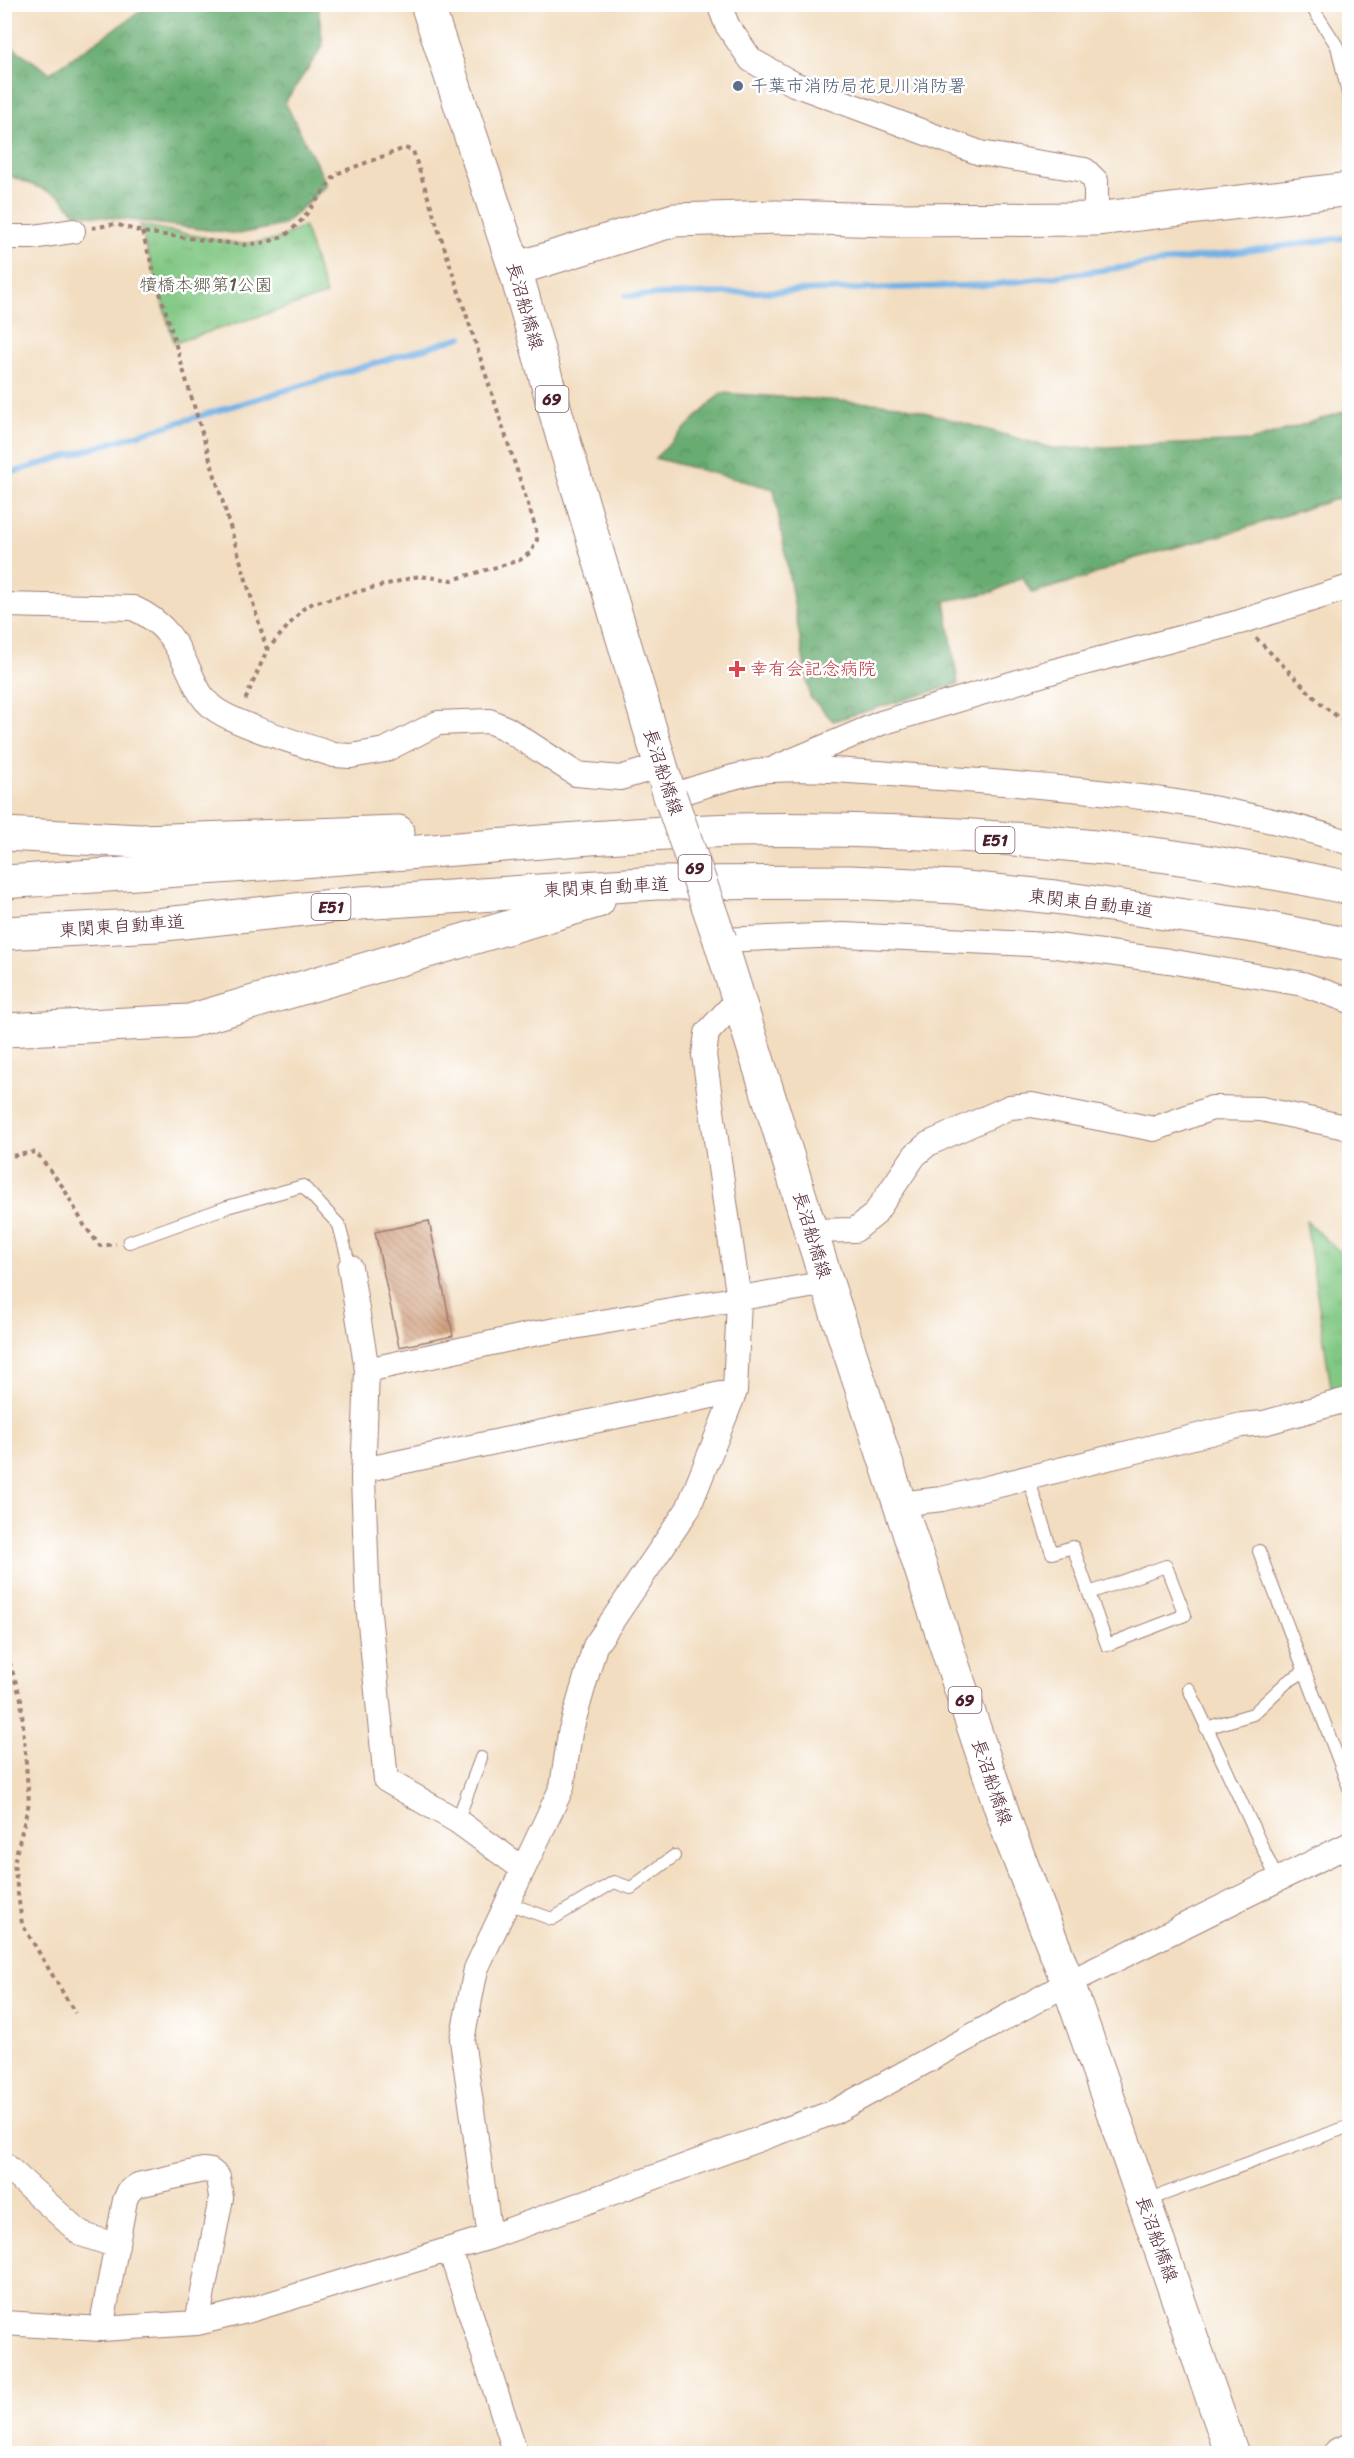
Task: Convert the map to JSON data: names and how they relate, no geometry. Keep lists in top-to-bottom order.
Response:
{
  "streets": {
    "main road": [
      "長沼船橋線",
      "69",
      "E51",
      "東関東自動車道"
    ]
  },
  "parks": ["犢橋本郷第1公園"],
  "places": {
    "other": ["千葉市消防局花見川消防署"],
    "health": ["幸有会記念病院"]
  }
}
